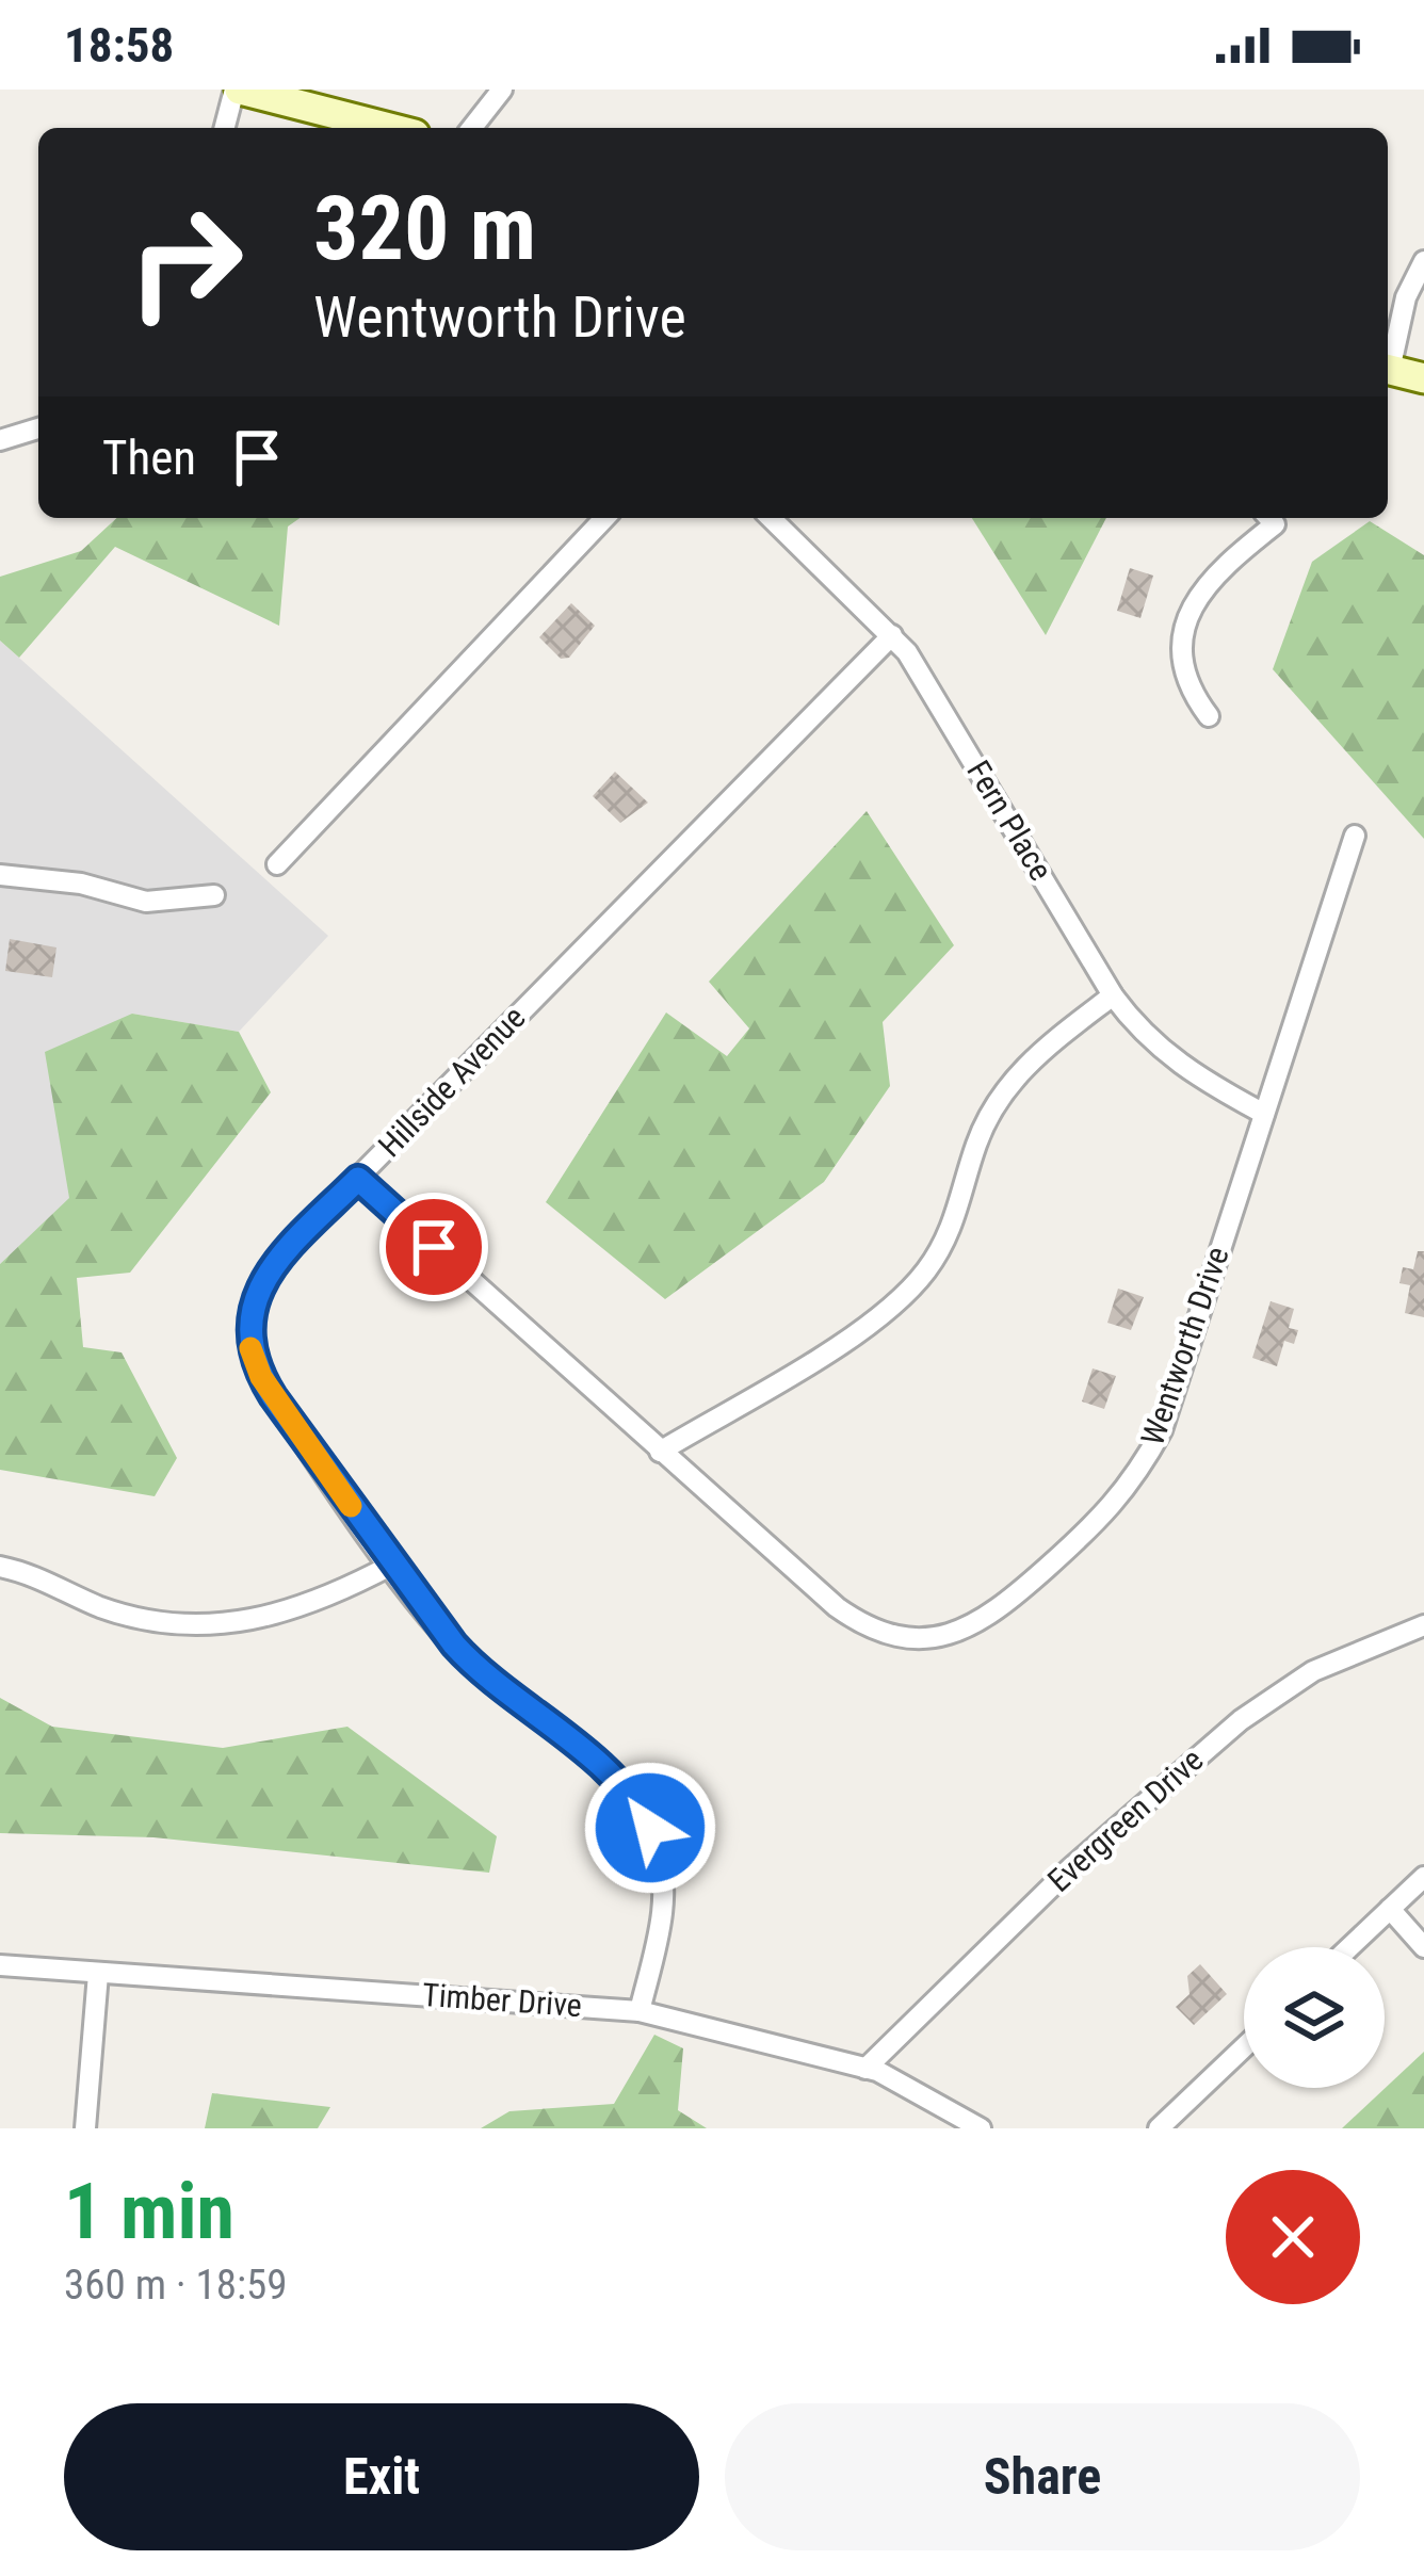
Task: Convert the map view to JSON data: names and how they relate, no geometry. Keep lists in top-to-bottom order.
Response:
{
  "streets": {
    "street": [
      "Fern Place",
      "Hillside Avenue",
      "Wentworth Drive",
      "Evergreen Drive",
      "Timber Drive"
    ]
  },
  "crossings": [
    ["Fern Place", "Hillside Avenue"],
    ["Fern Place", "Wentworth Drive"],
    ["Hillside Avenue", "Wentworth Drive"],
    ["Hillside Avenue", "Timber Drive"],
    ["Evergreen Drive", "Timber Drive"]
  ],
  "page": {
    "status": "18:58",
    "turn": ["320 m", "Wentworth Drive"],
    "then": "Then",
    "heading": ["1 min", "360 m · 18:59"],
    "buttons": ["Exit", "Share"]
  }
}
